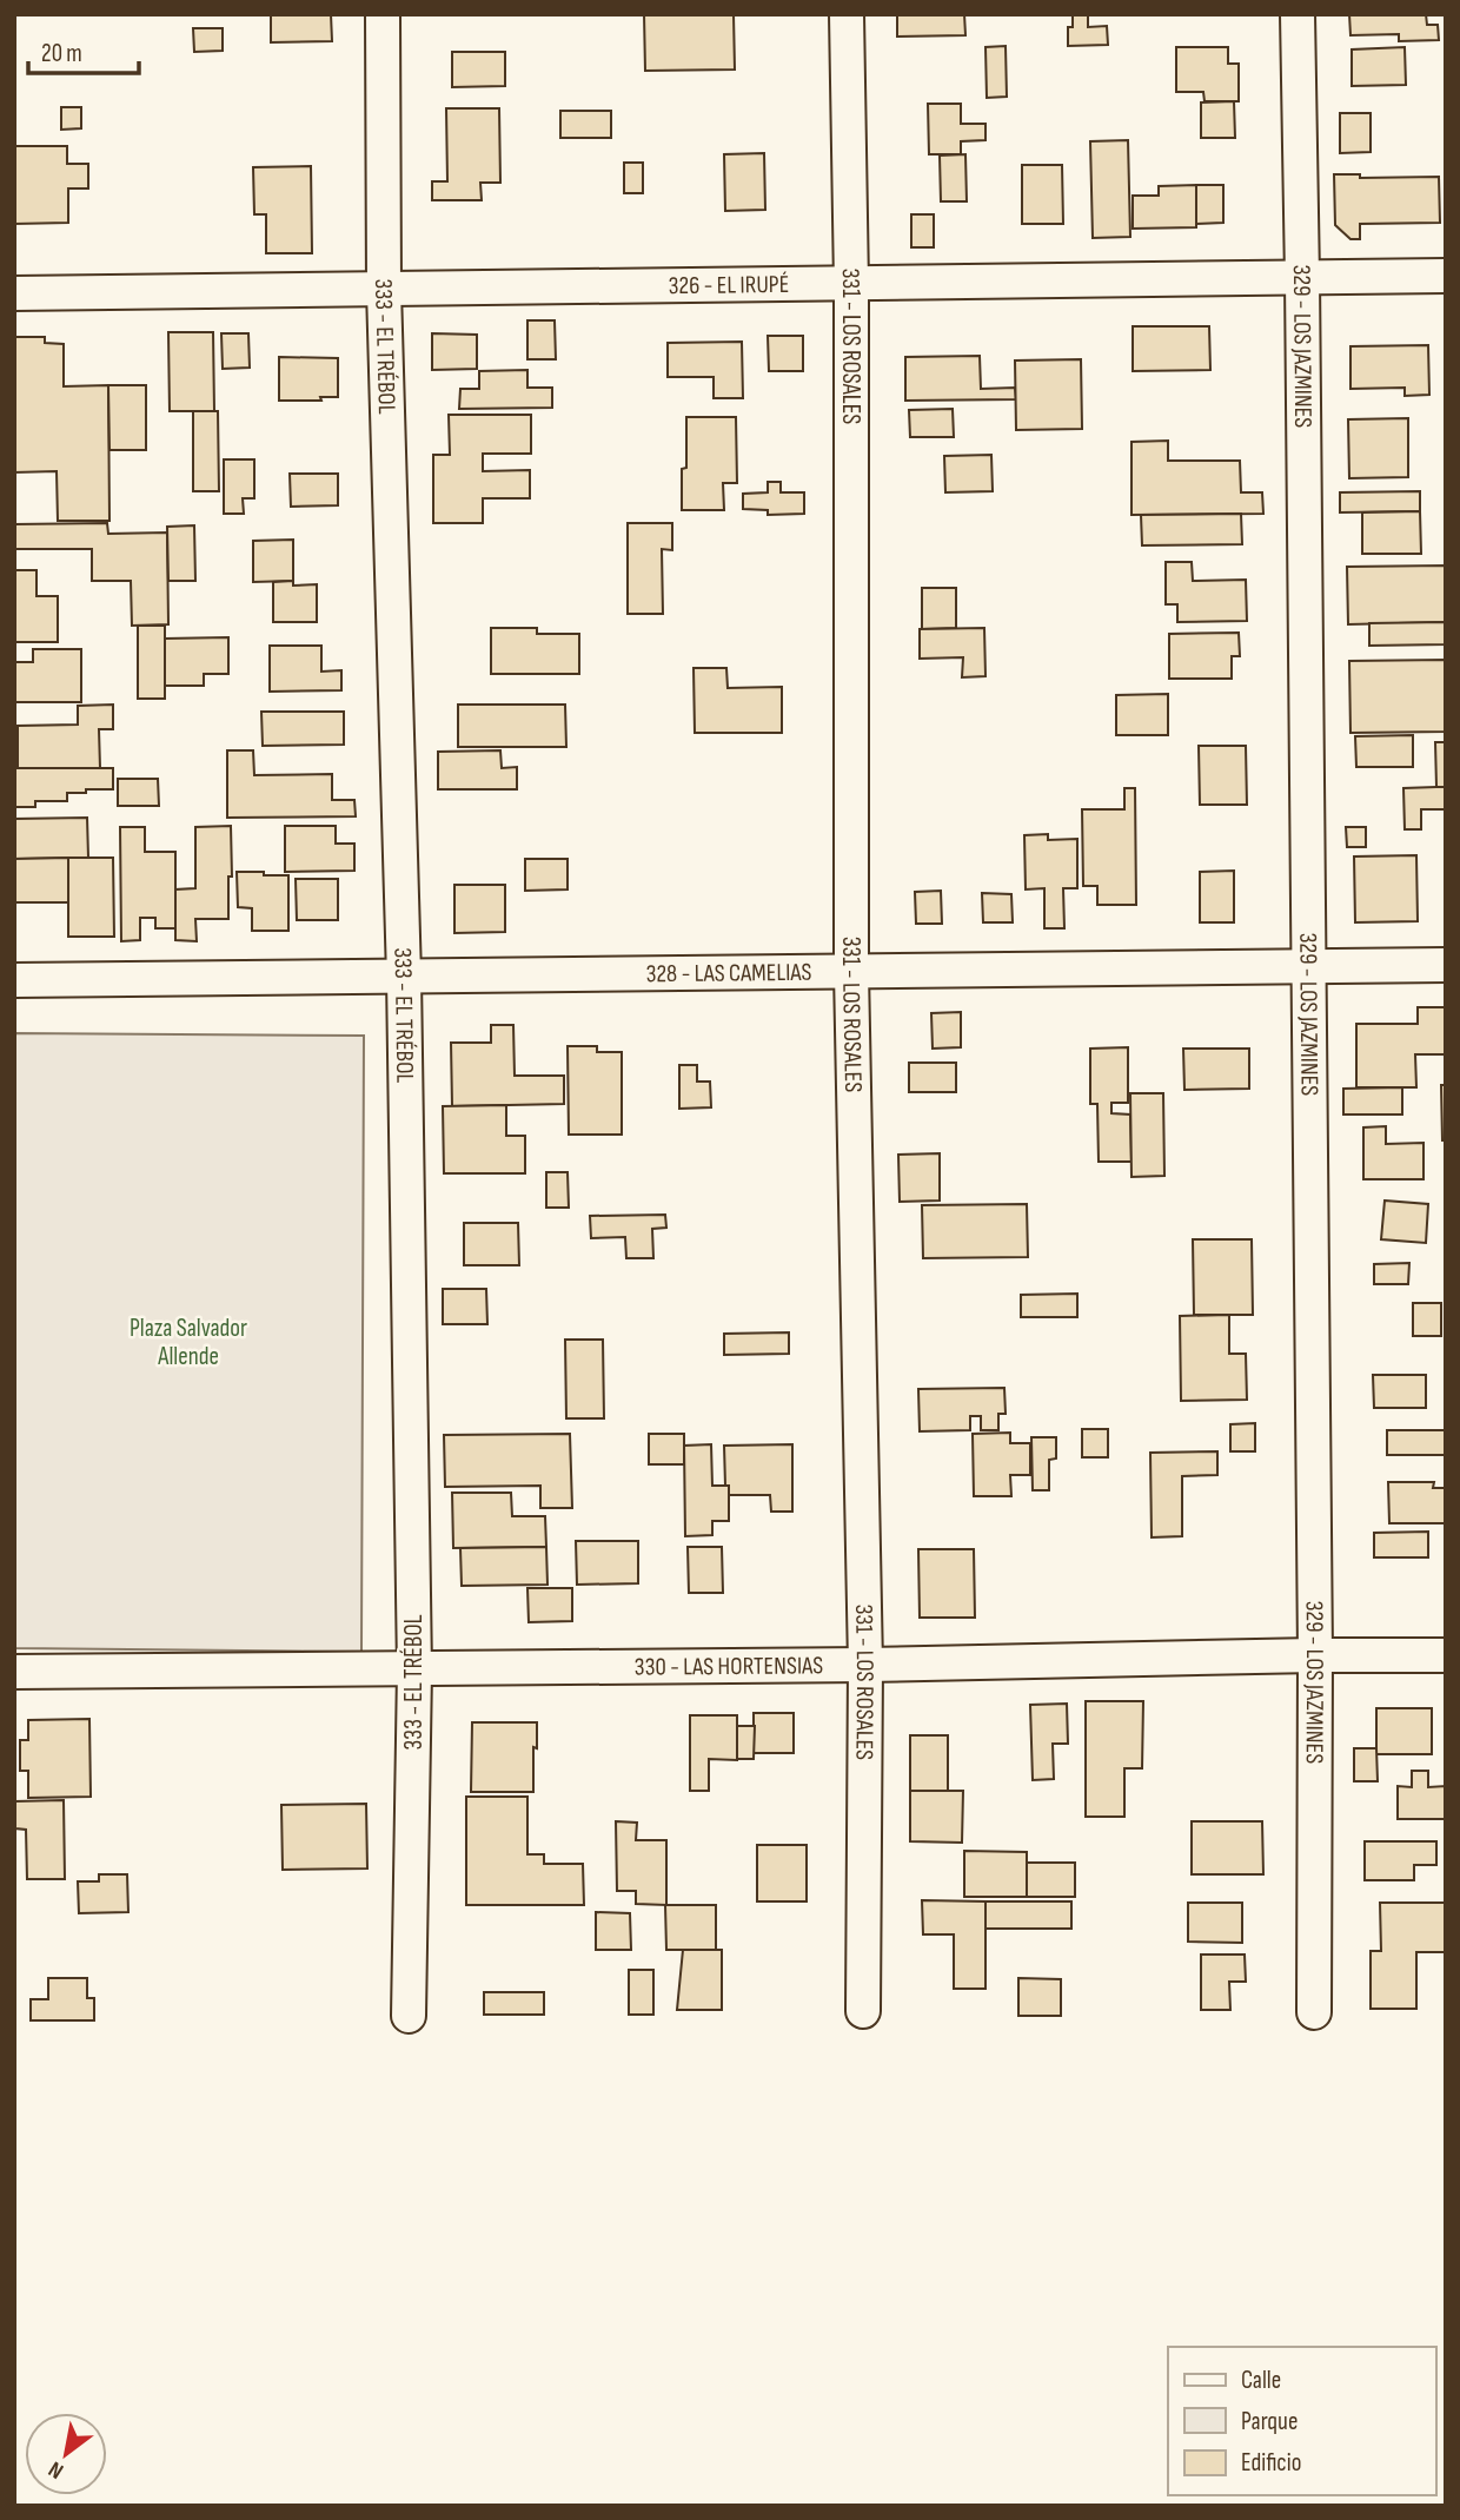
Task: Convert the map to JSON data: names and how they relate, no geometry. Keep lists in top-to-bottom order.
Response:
{
  "streets": {
    "street": [
      "326 - EL IRUPÉ",
      "331 - LOS ROSALES",
      "329 - LOS JAZMINES",
      "333 - EL TRÉBOL",
      "328 - LAS CAMELIAS",
      "330 - LAS HORTENSIAS"
    ]
  },
  "crossings": [
    ["326 - EL IRUPÉ", "331 - LOS ROSALES"],
    ["326 - EL IRUPÉ", "329 - LOS JAZMINES"],
    ["326 - EL IRUPÉ", "333 - EL TRÉBOL"],
    ["331 - LOS ROSALES", "328 - LAS CAMELIAS"],
    ["331 - LOS ROSALES", "330 - LAS HORTENSIAS"],
    ["329 - LOS JAZMINES", "328 - LAS CAMELIAS"],
    ["329 - LOS JAZMINES", "330 - LAS HORTENSIAS"],
    ["333 - EL TRÉBOL", "328 - LAS CAMELIAS"],
    ["333 - EL TRÉBOL", "330 - LAS HORTENSIAS"]
  ],
  "parks": ["Plaza Salvador Allende"],
  "legend": ["Calle", "Parque", "Edificio"],
  "scale_bar": "20 m",
  "north": "bottom left"
}
